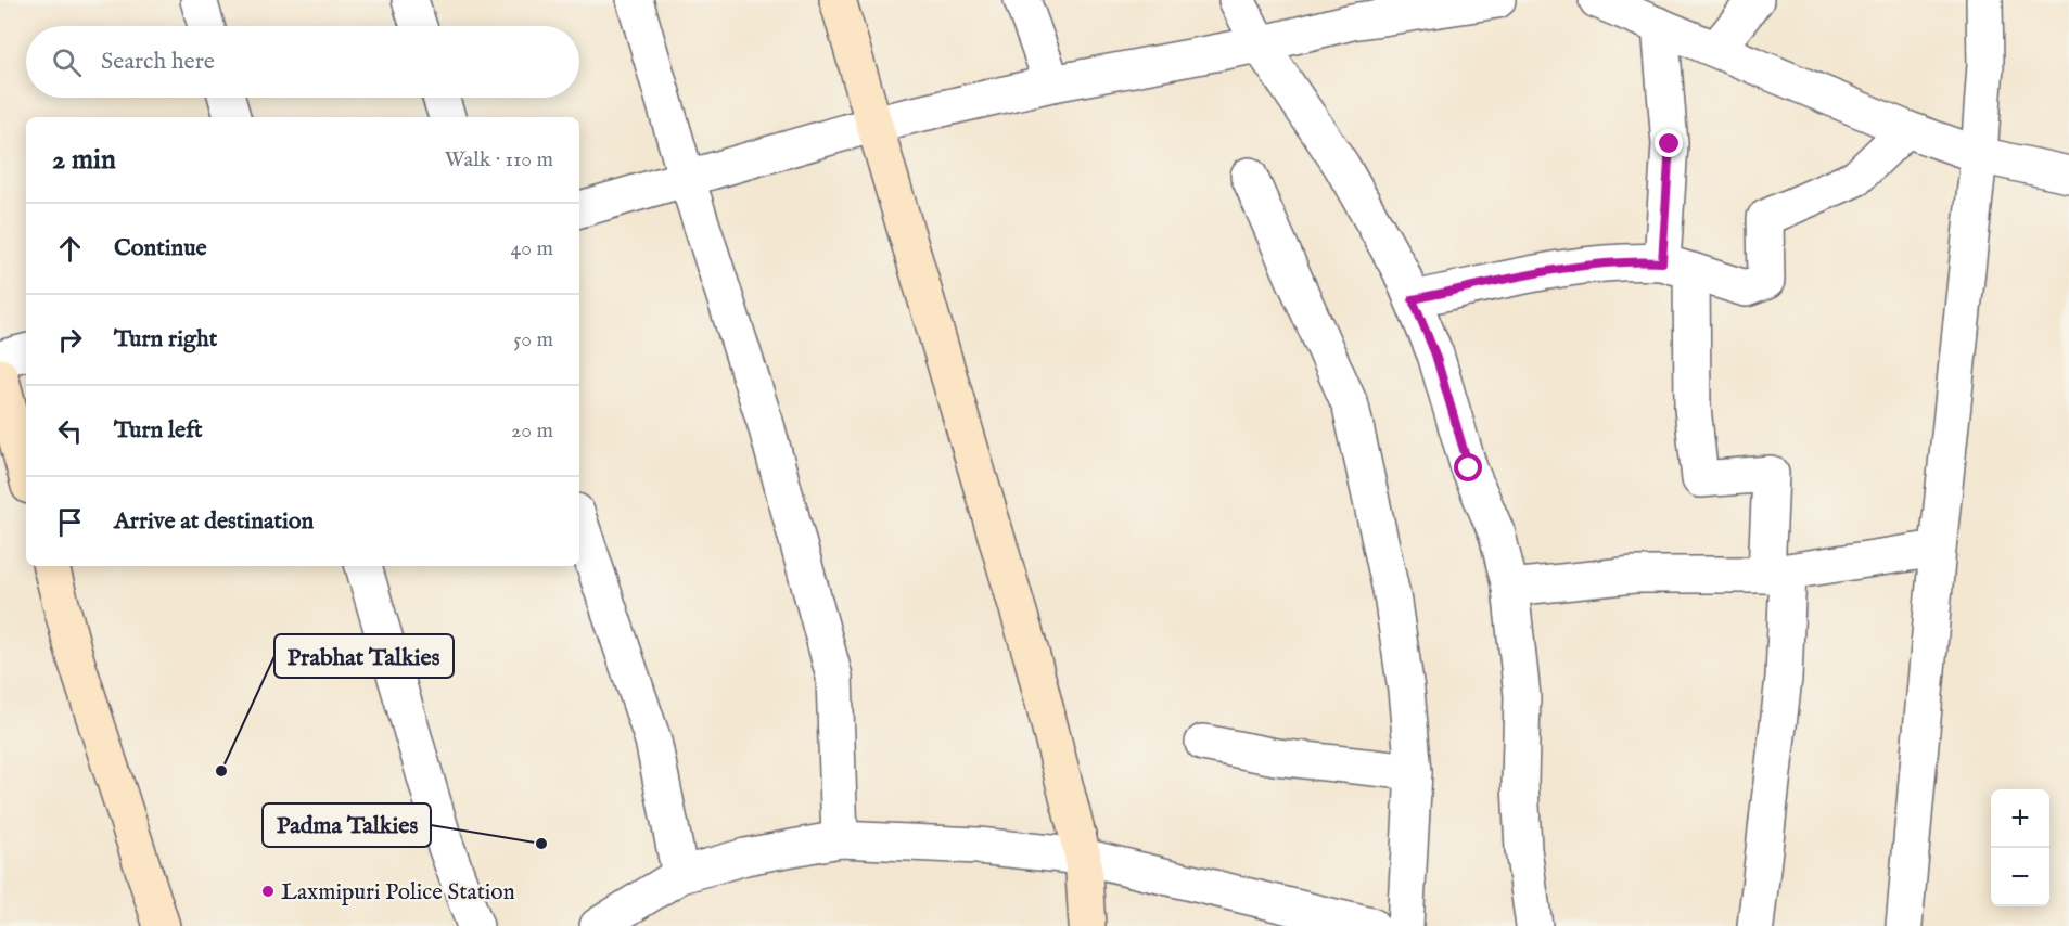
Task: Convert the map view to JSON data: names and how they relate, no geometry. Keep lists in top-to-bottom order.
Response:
{
  "places": ["Prabhat Talkies", "Padma Talkies", "Laxmipuri Police Station"],
  "page": {
    "search": "Search here",
    "heading": ["2 min", "Walk · 110 m"],
    "list": [
      ["Continue", "40 m"],
      ["Turn right", "50 m"],
      ["Turn left", "20 m"],
      "Arrive at destination"
    ],
    "map_buttons": ["+", "−"]
  }
}
